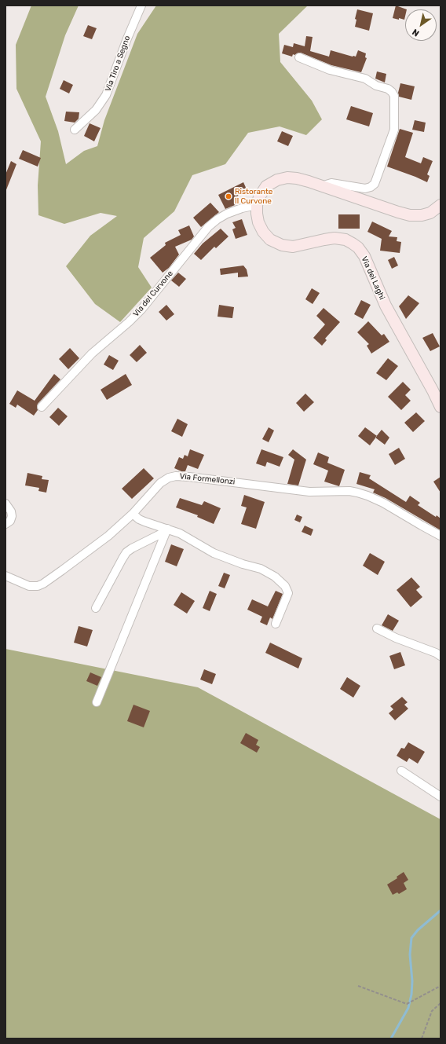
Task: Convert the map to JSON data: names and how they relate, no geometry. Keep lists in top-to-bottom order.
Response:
{
  "streets": {
    "main road": ["Via dei Laghi"],
    "street": ["Via Tiro a Segno", "Via del Curvone", "Via Formellonzi"]
  },
  "crossings": [
    ["Via dei Laghi", "Via del Curvone"]
  ],
  "places": ["Ristorante Il Curvone"],
  "north": "bottom left"
}
